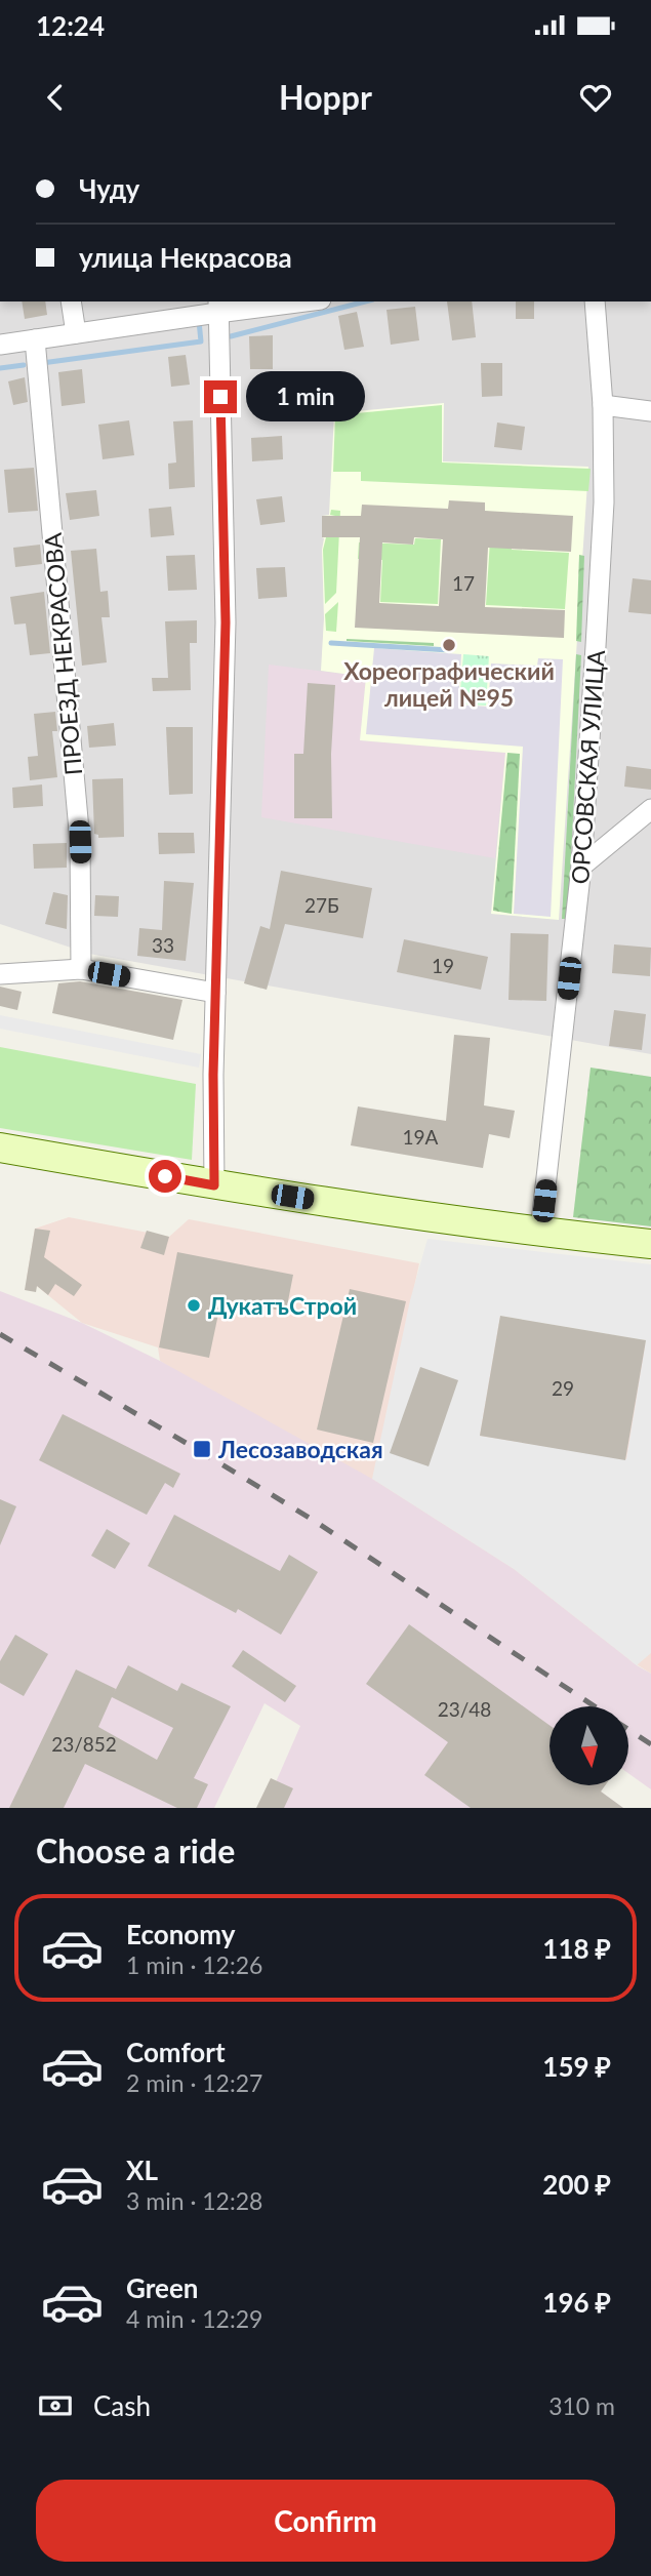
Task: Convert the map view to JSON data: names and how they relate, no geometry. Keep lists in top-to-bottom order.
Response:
{
  "streets": {
    "street": ["ПРОЕЗД НЕКРАСОВА", "ОРСОВСКАЯ УЛИЦА"]
  },
  "places": {
    "other": ["Хореографический лицей №95", "ДукатъСтрой"],
    "transit": ["Лесозаводская"]
  },
  "house_numbers": [
    "17",
    "27Б",
    "33",
    "19",
    "19А",
    "29",
    "23/48",
    "23/852"
  ],
  "north": "bottom",
  "page": {
    "status": "12:24",
    "header": "Hoppr",
    "banner": ["Чуду", "улица Некрасова"],
    "bubble": "1 min",
    "heading": "Choose a ride",
    "list": [
      {
        "name": "Economy",
        "note": "1 min · 12:26",
        "value": "118 ₽"
      },
      {
        "name": "Comfort",
        "note": "2 min · 12:27",
        "value": "159 ₽"
      },
      {
        "name": "XL",
        "note": "3 min · 12:28",
        "value": "200 ₽"
      },
      {
        "name": "Green",
        "note": "4 min · 12:29",
        "value": "196 ₽"
      }
    ],
    "pay": ["Cash", "310 m"],
    "buttons": "Confirm"
  }
}
